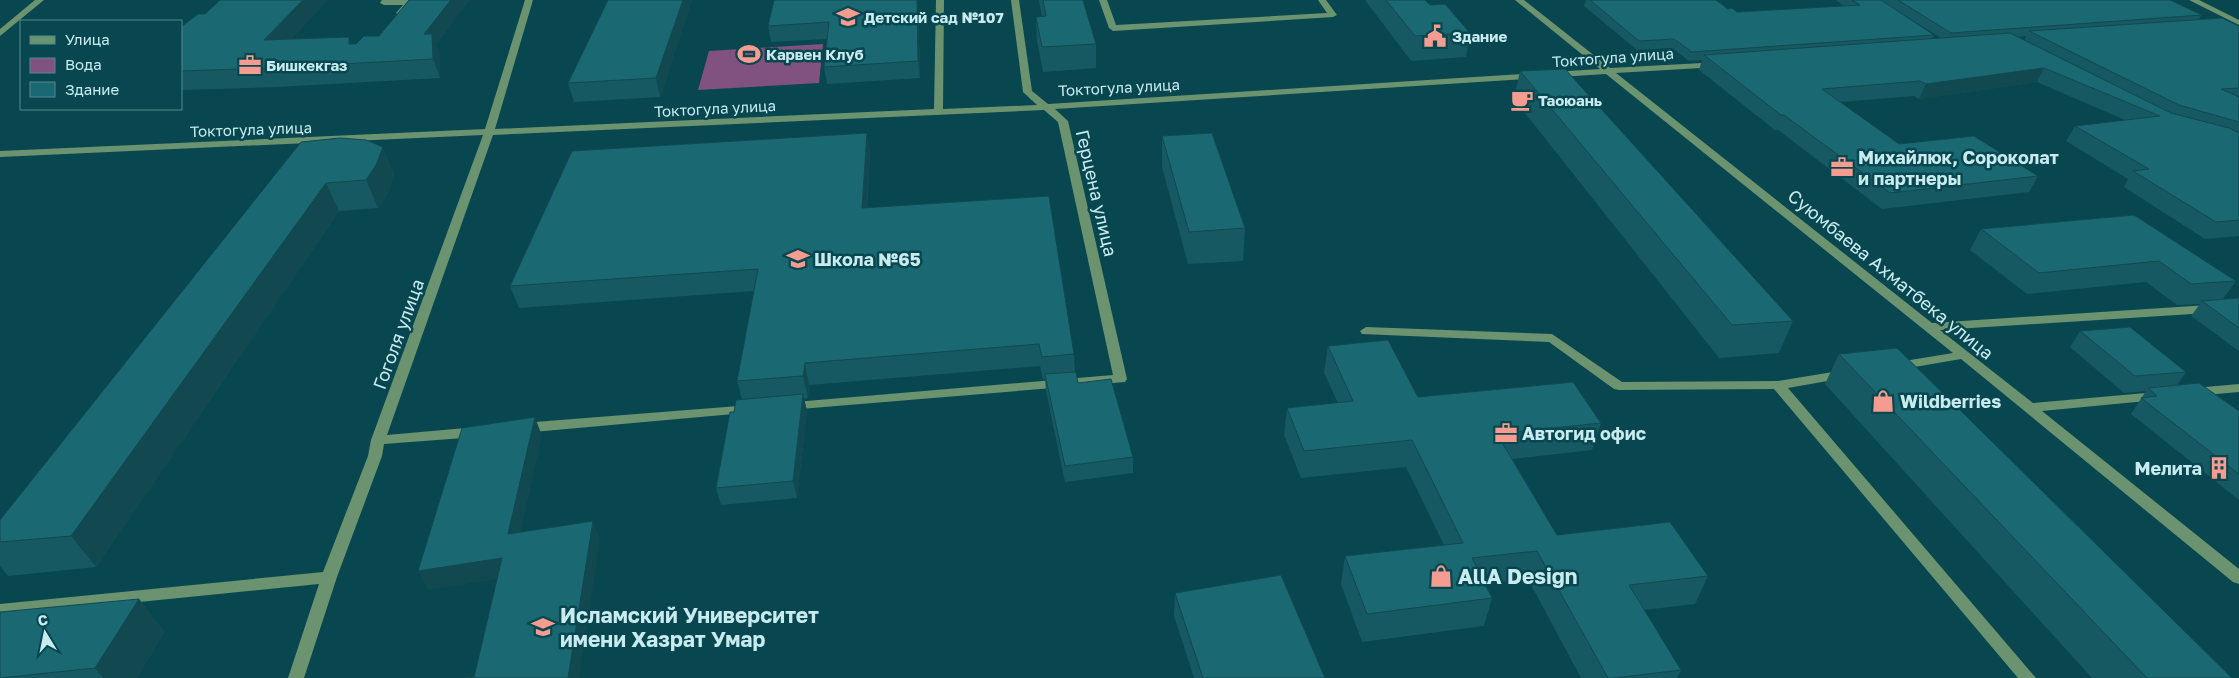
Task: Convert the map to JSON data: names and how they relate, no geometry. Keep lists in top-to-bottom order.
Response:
{
  "streets": {
    "street": [
      "Токтогула улица",
      "Герцена улица",
      "Суюмбаева Ахматбека улица",
      "Гоголя улица"
    ]
  },
  "crossings": [
    ["Токтогула улица", "Герцена улица"],
    ["Токтогула улица", "Суюмбаева Ахматбека улица"],
    ["Токтогула улица", "Гоголя улица"]
  ],
  "places": {
    "school or university": ["Детский сад №107", "Школа №65", "Исламский Университет имени Хазрат Умар"],
    "public building": ["Здание"],
    "sports": ["Карвен Клуб"],
    "office": ["Бишкекгаз", "Михайлюк, Сороколат и партнеры", "Автогид офис"],
    "cafe": ["Таоюань"],
    "shop": ["Wildberries", "AllA Design"],
    "building": ["Мелита"]
  },
  "legend": ["Улица", "Вода", "Здание"],
  "north": "top"
}
